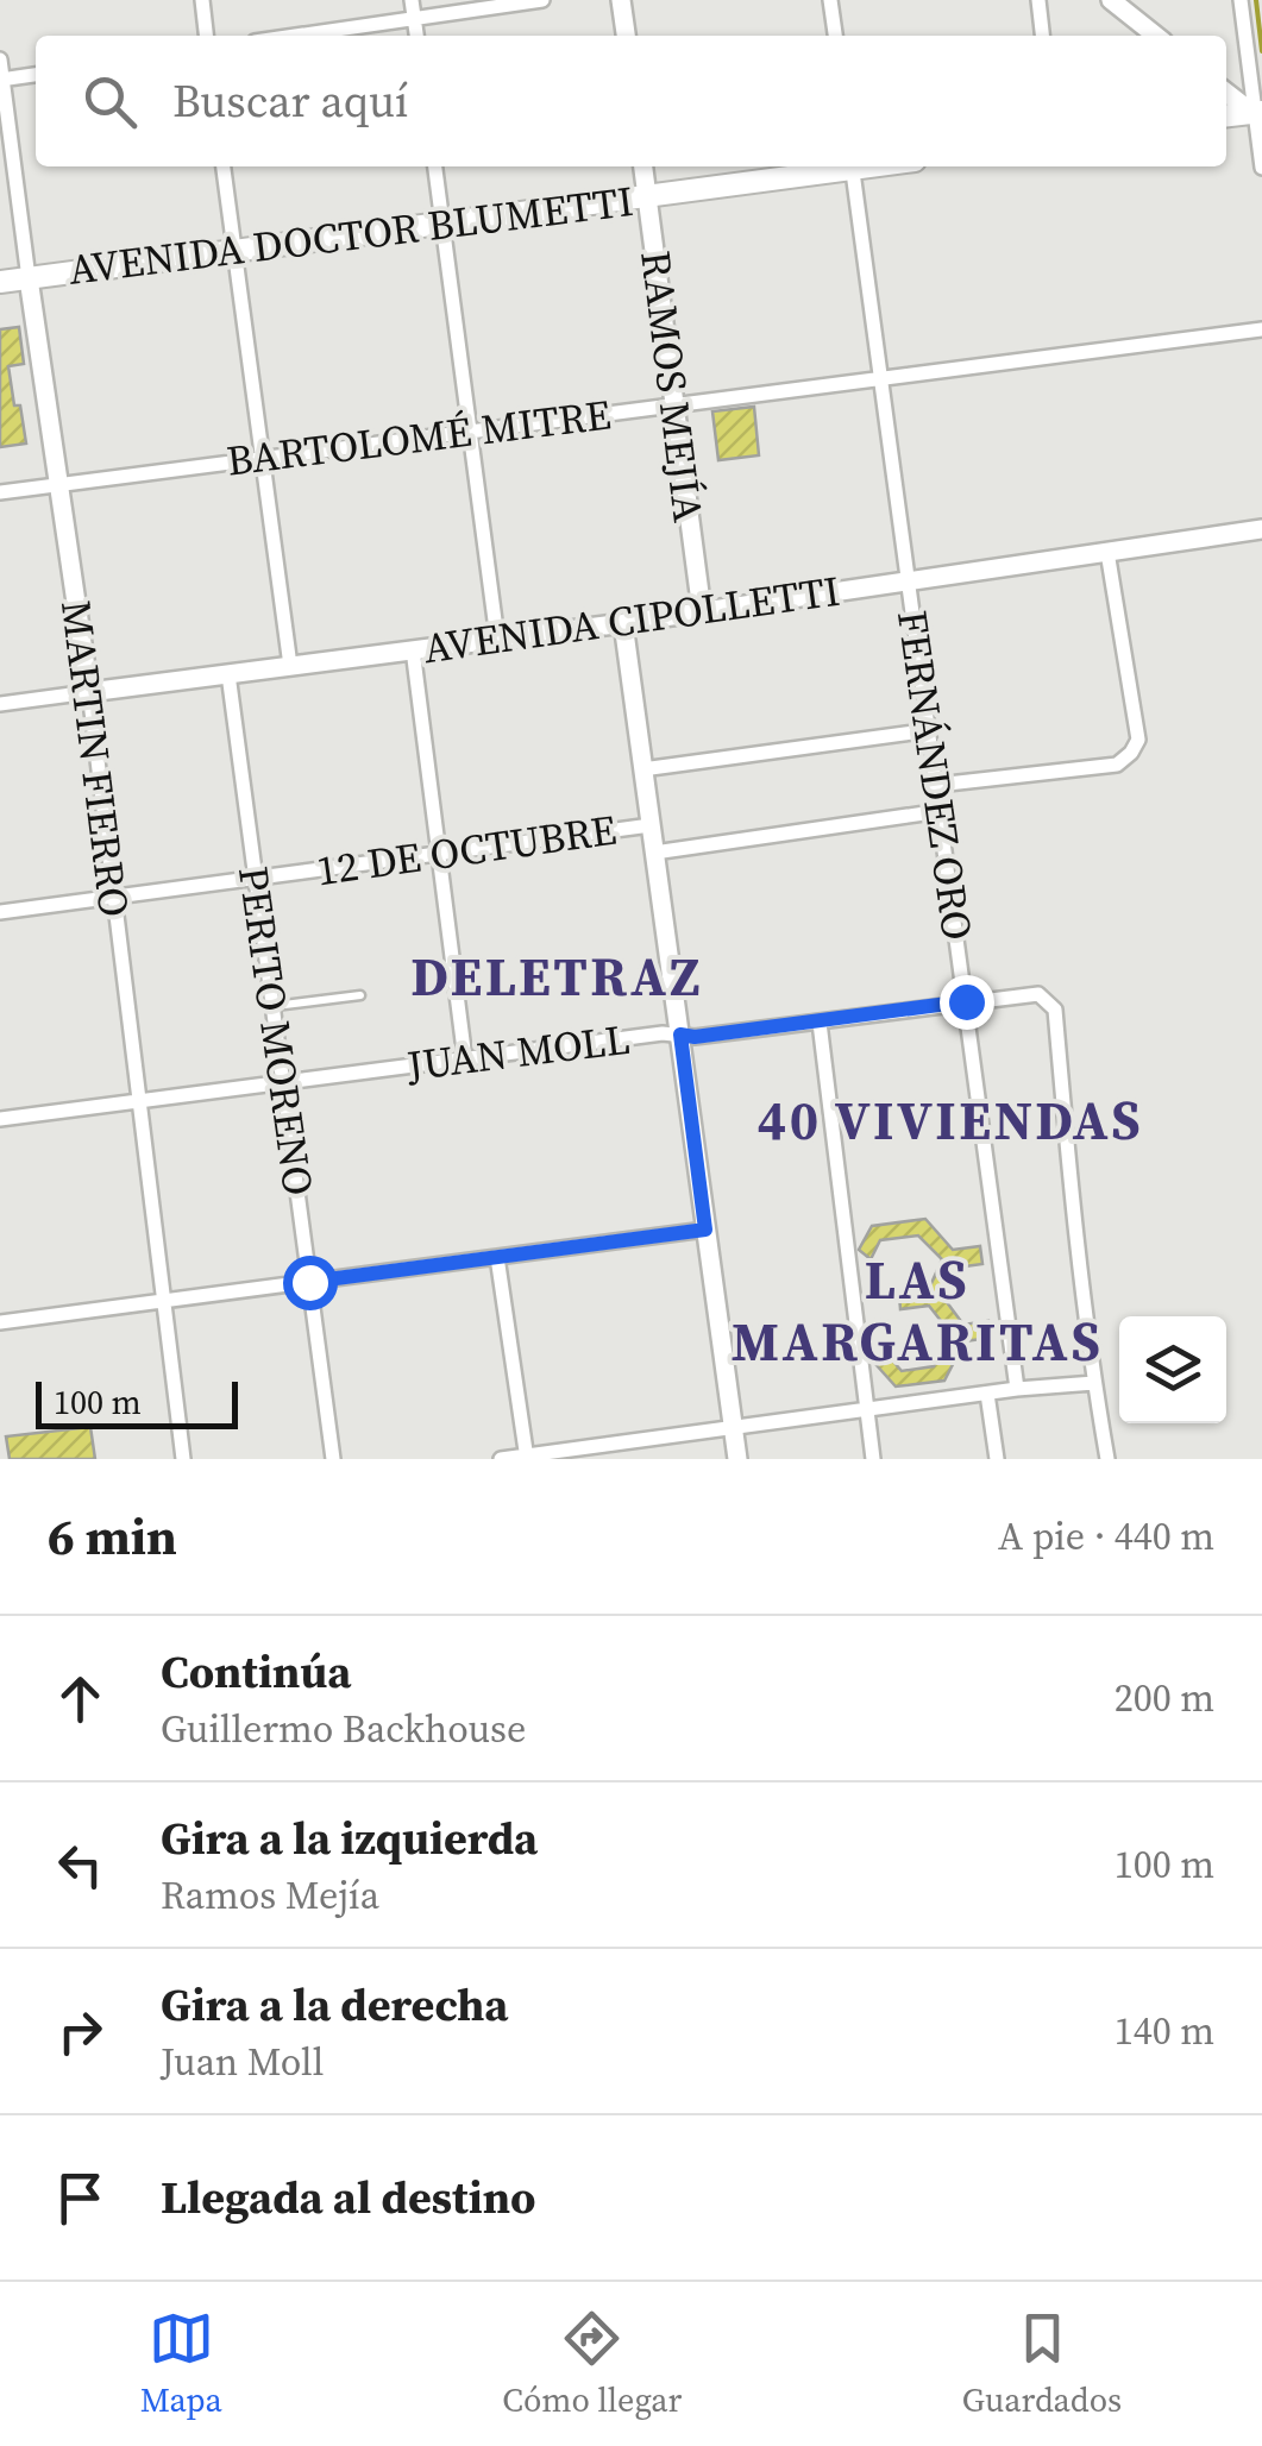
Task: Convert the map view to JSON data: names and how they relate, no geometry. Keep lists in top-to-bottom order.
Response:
{
  "streets": {
    "main road": ["AVENIDA DOCTOR BLUMETTI"],
    "street": [
      "RAMOS MEJÍA",
      "BARTOLOMÉ MITRE",
      "AVENIDA CIPOLLETTI",
      "MARTIN FIERRO",
      "FERNÁNDEZ ORO",
      "12 DE OCTUBRE",
      "PERITO MORENO",
      "JUAN MOLL"
    ]
  },
  "crossings": [
    ["AVENIDA DOCTOR BLUMETTI", "RAMOS MEJÍA"],
    ["AVENIDA DOCTOR BLUMETTI", "MARTIN FIERRO"],
    ["RAMOS MEJÍA", "BARTOLOMÉ MITRE"],
    ["RAMOS MEJÍA", "AVENIDA CIPOLLETTI"],
    ["BARTOLOMÉ MITRE", "MARTIN FIERRO"],
    ["BARTOLOMÉ MITRE", "FERNÁNDEZ ORO"],
    ["AVENIDA CIPOLLETTI", "MARTIN FIERRO"],
    ["AVENIDA CIPOLLETTI", "FERNÁNDEZ ORO"],
    ["AVENIDA CIPOLLETTI", "PERITO MORENO"],
    ["MARTIN FIERRO", "12 DE OCTUBRE"],
    ["MARTIN FIERRO", "JUAN MOLL"],
    ["FERNÁNDEZ ORO", "12 DE OCTUBRE"],
    ["FERNÁNDEZ ORO", "JUAN MOLL"],
    ["12 DE OCTUBRE", "PERITO MORENO"],
    ["PERITO MORENO", "JUAN MOLL"]
  ],
  "districts": ["DELETRAZ", "40 VIVIENDAS", "LAS MARGARITAS"],
  "scale_bar": "100 m",
  "page": {
    "search": "Buscar aquí",
    "scale": "100 m",
    "heading": ["6 min", "A pie · 440 m"],
    "list": [
      ["Continúa", "Guillermo Backhouse", "200 m"],
      ["Gira a la izquierda", "Ramos Mejía", "100 m"],
      ["Gira a la derecha", "Juan Moll", "140 m"],
      "Llegada al destino"
    ],
    "nav": ["Mapa", "Cómo llegar", "Guardados"]
  }
}
